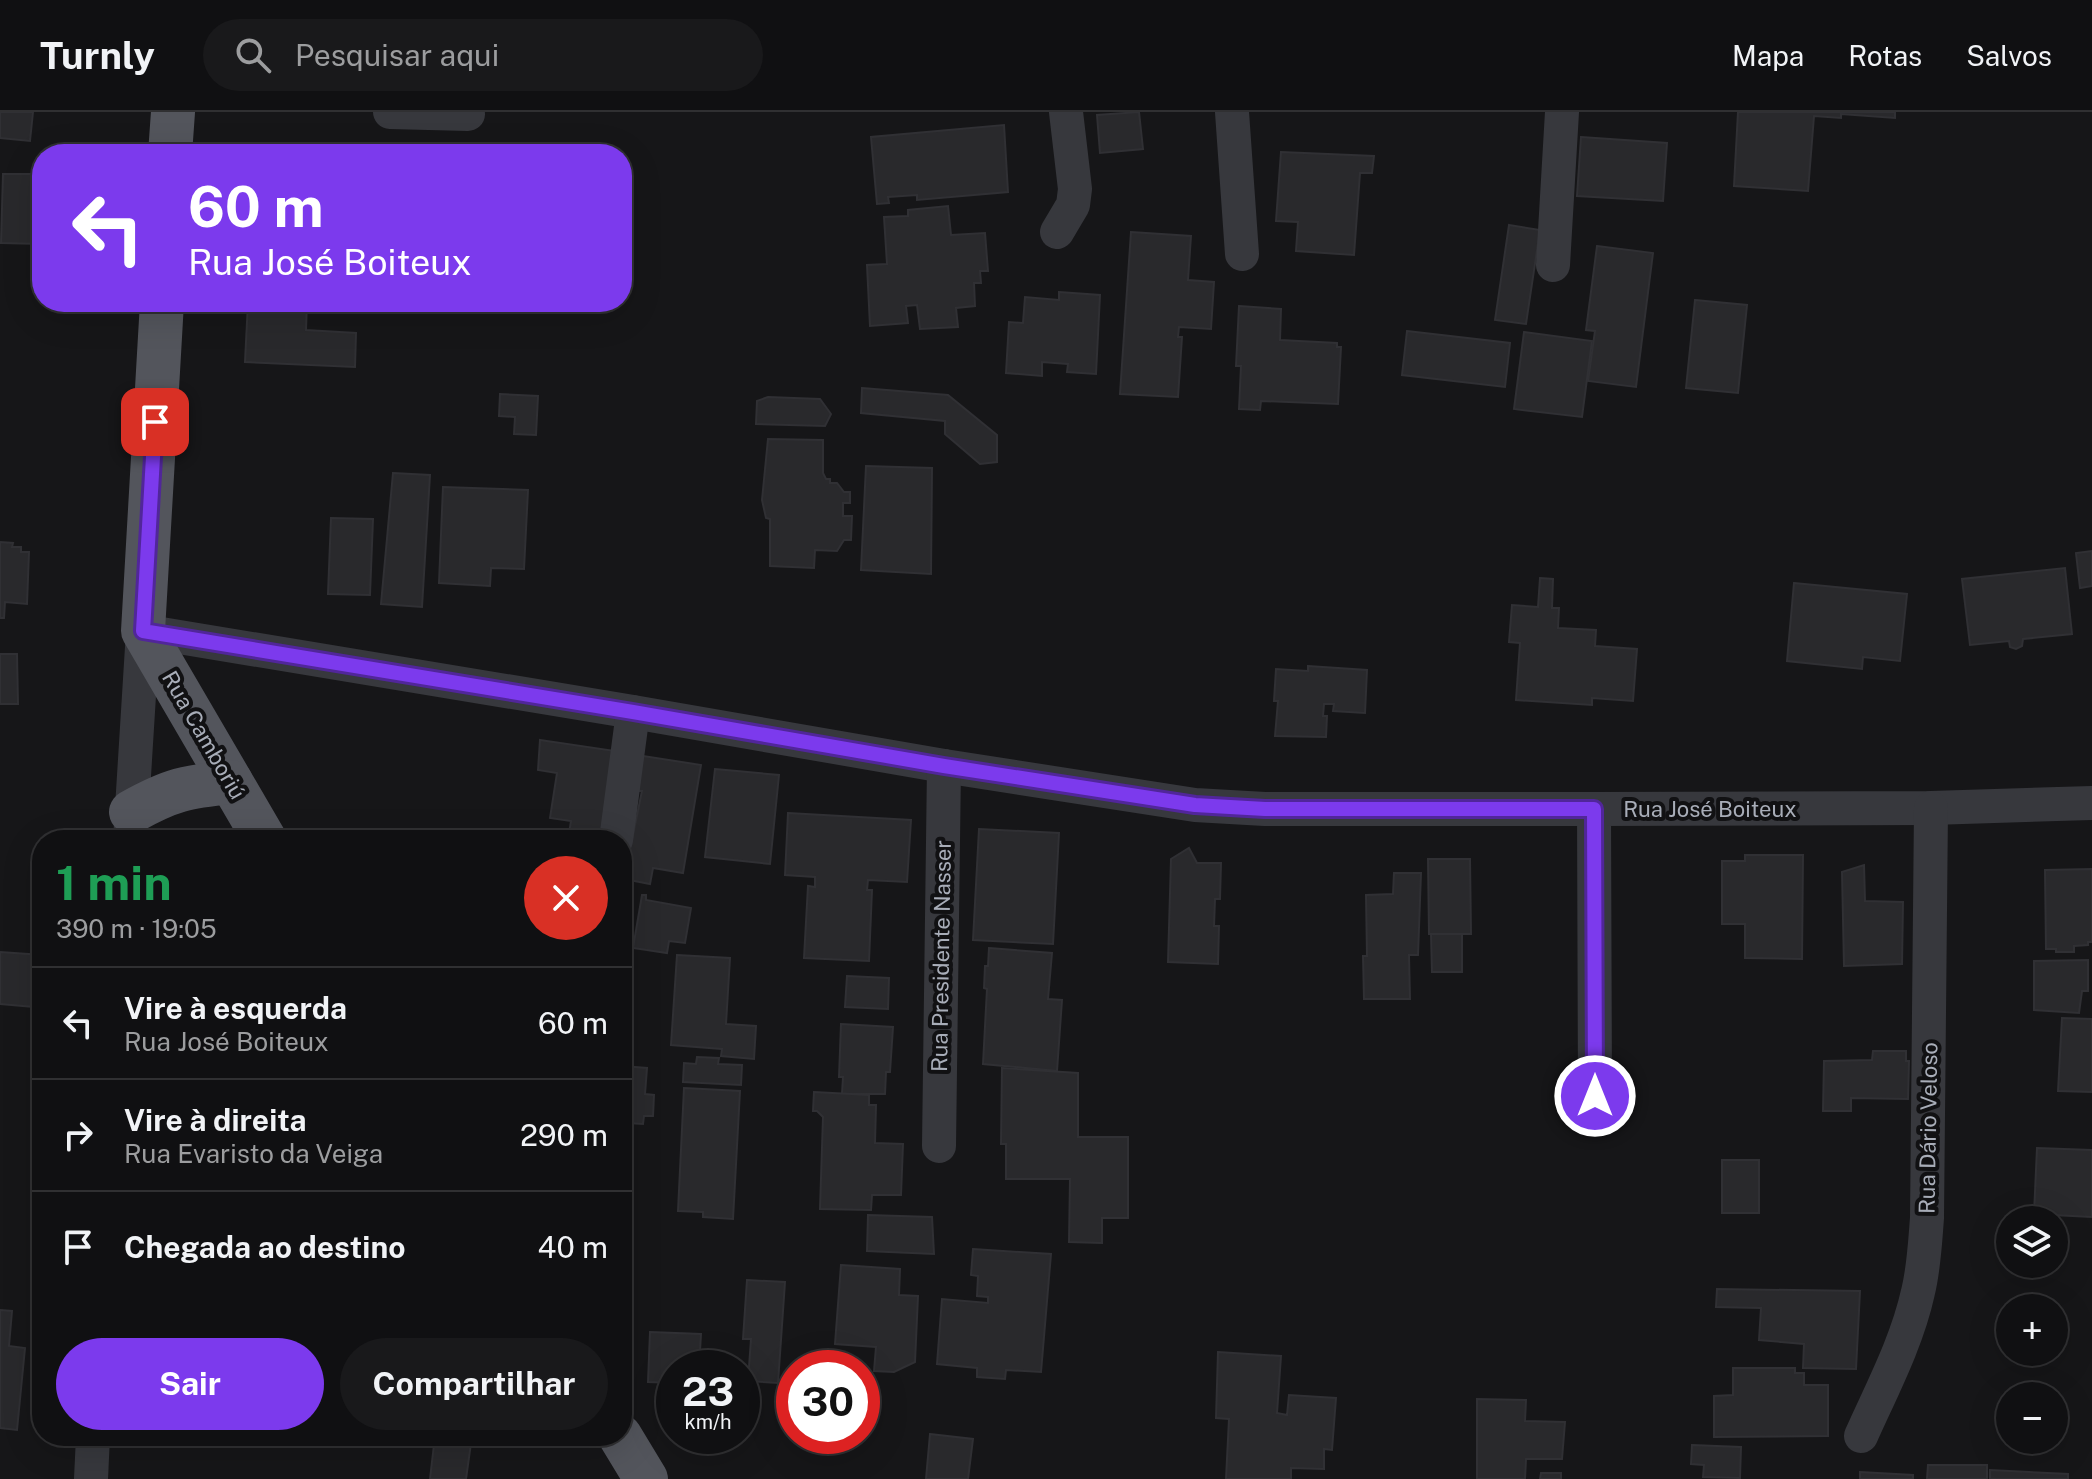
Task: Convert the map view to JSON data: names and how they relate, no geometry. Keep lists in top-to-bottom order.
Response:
{
  "streets": {
    "main road": ["Rua Camboriú"],
    "street": ["Rua José Boiteux", "Rua Presidente Nasser", "Rua Dário Veloso"]
  },
  "crossings": [
    ["Rua Camboriú", "Rua José Boiteux"],
    ["Rua José Boiteux", "Rua Presidente Nasser"],
    ["Rua José Boiteux", "Rua Dário Veloso"]
  ],
  "page": {
    "header": "Turnly",
    "search": "Pesquisar aqui",
    "nav": ["Mapa", "Rotas", "Salvos"],
    "turn": ["60 m", "Rua José Boiteux"],
    "heading": ["1 min", "390 m · 19:05"],
    "list": [
      {
        "name": "Vire à esquerda",
        "note": "Rua José Boiteux",
        "value": "60 m"
      },
      {
        "name": "Vire à direita",
        "note": "Rua Evaristo da Veiga",
        "value": "290 m"
      },
      {
        "name": "Chegada ao destino",
        "value": "40 m"
      }
    ],
    "map_buttons": ["+", "−"],
    "buttons": ["Sair", "Compartilhar"],
    "speed": "23 km/h",
    "limit": "30"
  }
}
